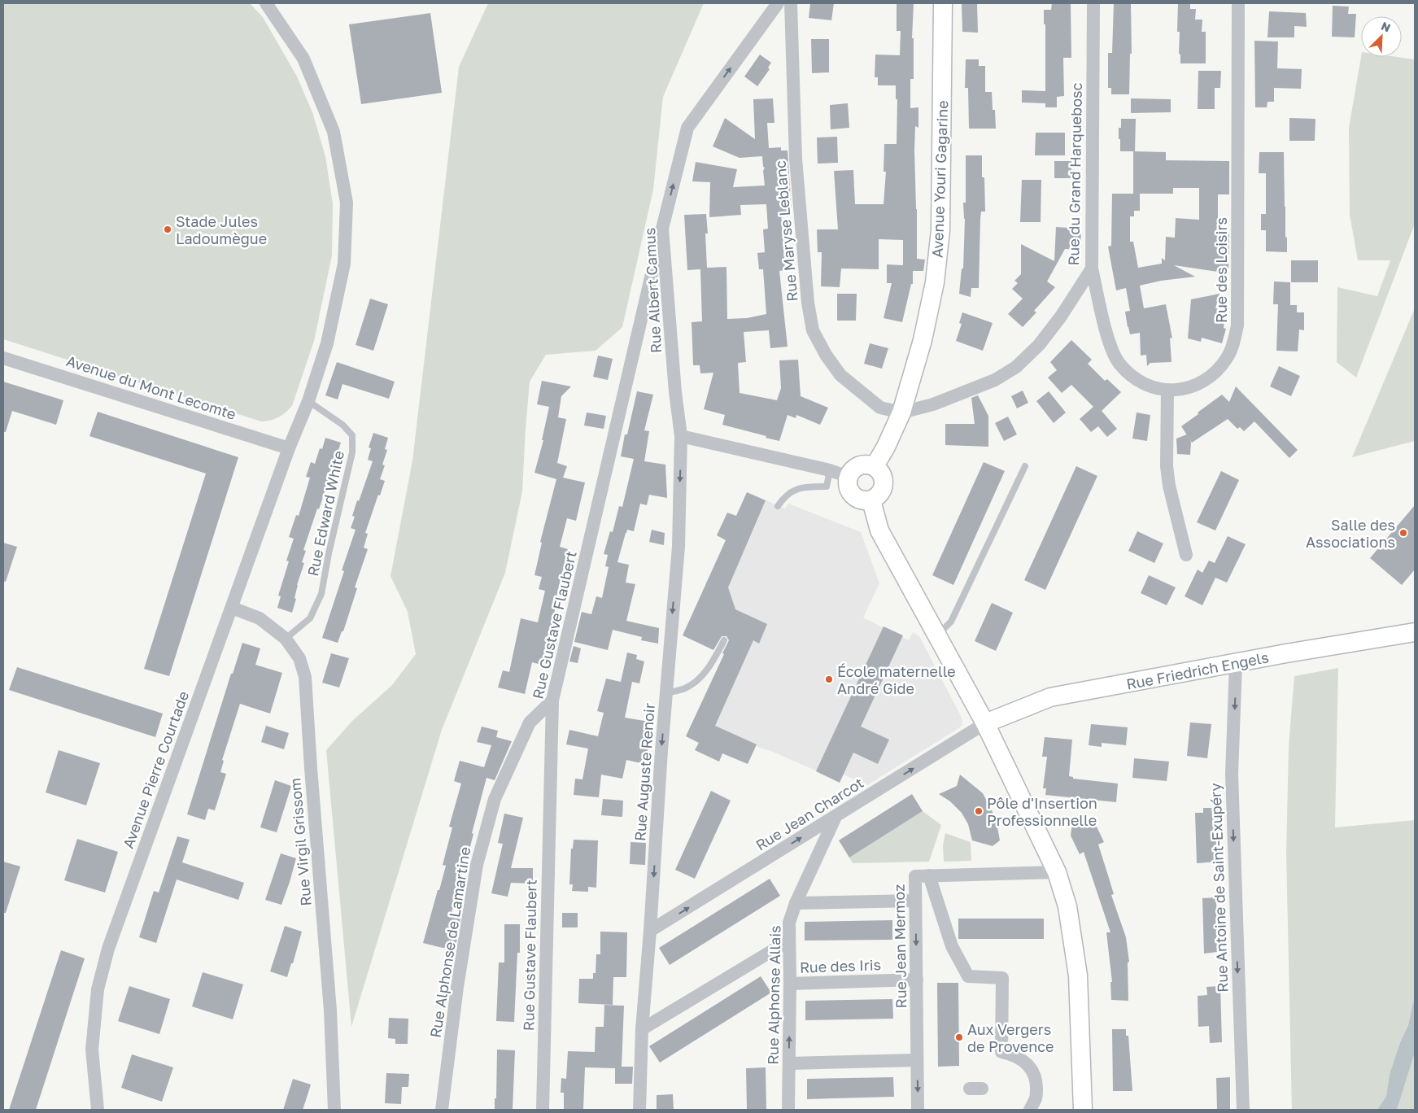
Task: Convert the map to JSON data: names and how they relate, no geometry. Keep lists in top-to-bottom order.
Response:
{
  "streets": {
    "street": [
      "Rue du Grand Harquebosc",
      "Avenue Youri Gagarine",
      "Rue Maryse Leblanc",
      "Rue des Loisirs",
      "Rue Albert Camus",
      "Avenue du Mont Lecomte",
      "Rue Gustave Flaubert",
      "Rue Friedrich Engels",
      "Avenue Pierre Courtade",
      "Rue Auguste Renoir",
      "Rue Jean Charcot",
      "Rue Virgil Grissom",
      "Rue Antoine de Saint-Exupéry",
      "Rue Alphonse de Lamartine",
      "Rue Jean Mermoz",
      "Rue des Iris",
      "Rue Alphonse Allais"
    ],
    "lane": ["Rue Edward White"]
  },
  "crossings": [
    ["Rue du Grand Harquebosc", "Avenue Youri Gagarine"],
    ["Rue du Grand Harquebosc", "Rue Maryse Leblanc"],
    ["Rue du Grand Harquebosc", "Rue des Loisirs"],
    ["Avenue Youri Gagarine", "Rue Maryse Leblanc"],
    ["Rue Albert Camus", "Rue Gustave Flaubert"],
    ["Rue Albert Camus", "Rue Auguste Renoir"],
    ["Avenue du Mont Lecomte", "Avenue Pierre Courtade"],
    ["Rue Edward White", "Avenue Pierre Courtade"],
    ["Rue Edward White", "Rue Virgil Grissom"],
    ["Rue Gustave Flaubert", "Rue Alphonse de Lamartine"],
    ["Rue Friedrich Engels", "Rue Jean Charcot"],
    ["Rue Friedrich Engels", "Rue Antoine de Saint-Exupéry"],
    ["Avenue Pierre Courtade", "Rue Virgil Grissom"],
    ["Rue Auguste Renoir", "Rue Jean Charcot"],
    ["Rue Jean Charcot", "Rue Alphonse Allais"],
    ["Rue Jean Mermoz", "Rue des Iris"],
    ["Rue des Iris", "Rue Alphonse Allais"]
  ],
  "one_way": [
    "Rue Albert Camus",
    "Rue Auguste Renoir",
    "Rue Jean Charcot",
    "Rue Antoine de Saint-Exupéry"
  ],
  "places": [
    "Stade Jules Ladoumègue",
    "Salle des Associations",
    "École maternelle André Gide",
    "Pôle d'Insertion Professionnelle",
    "Aux Vergers de Provence"
  ],
  "north": "top right"
}
